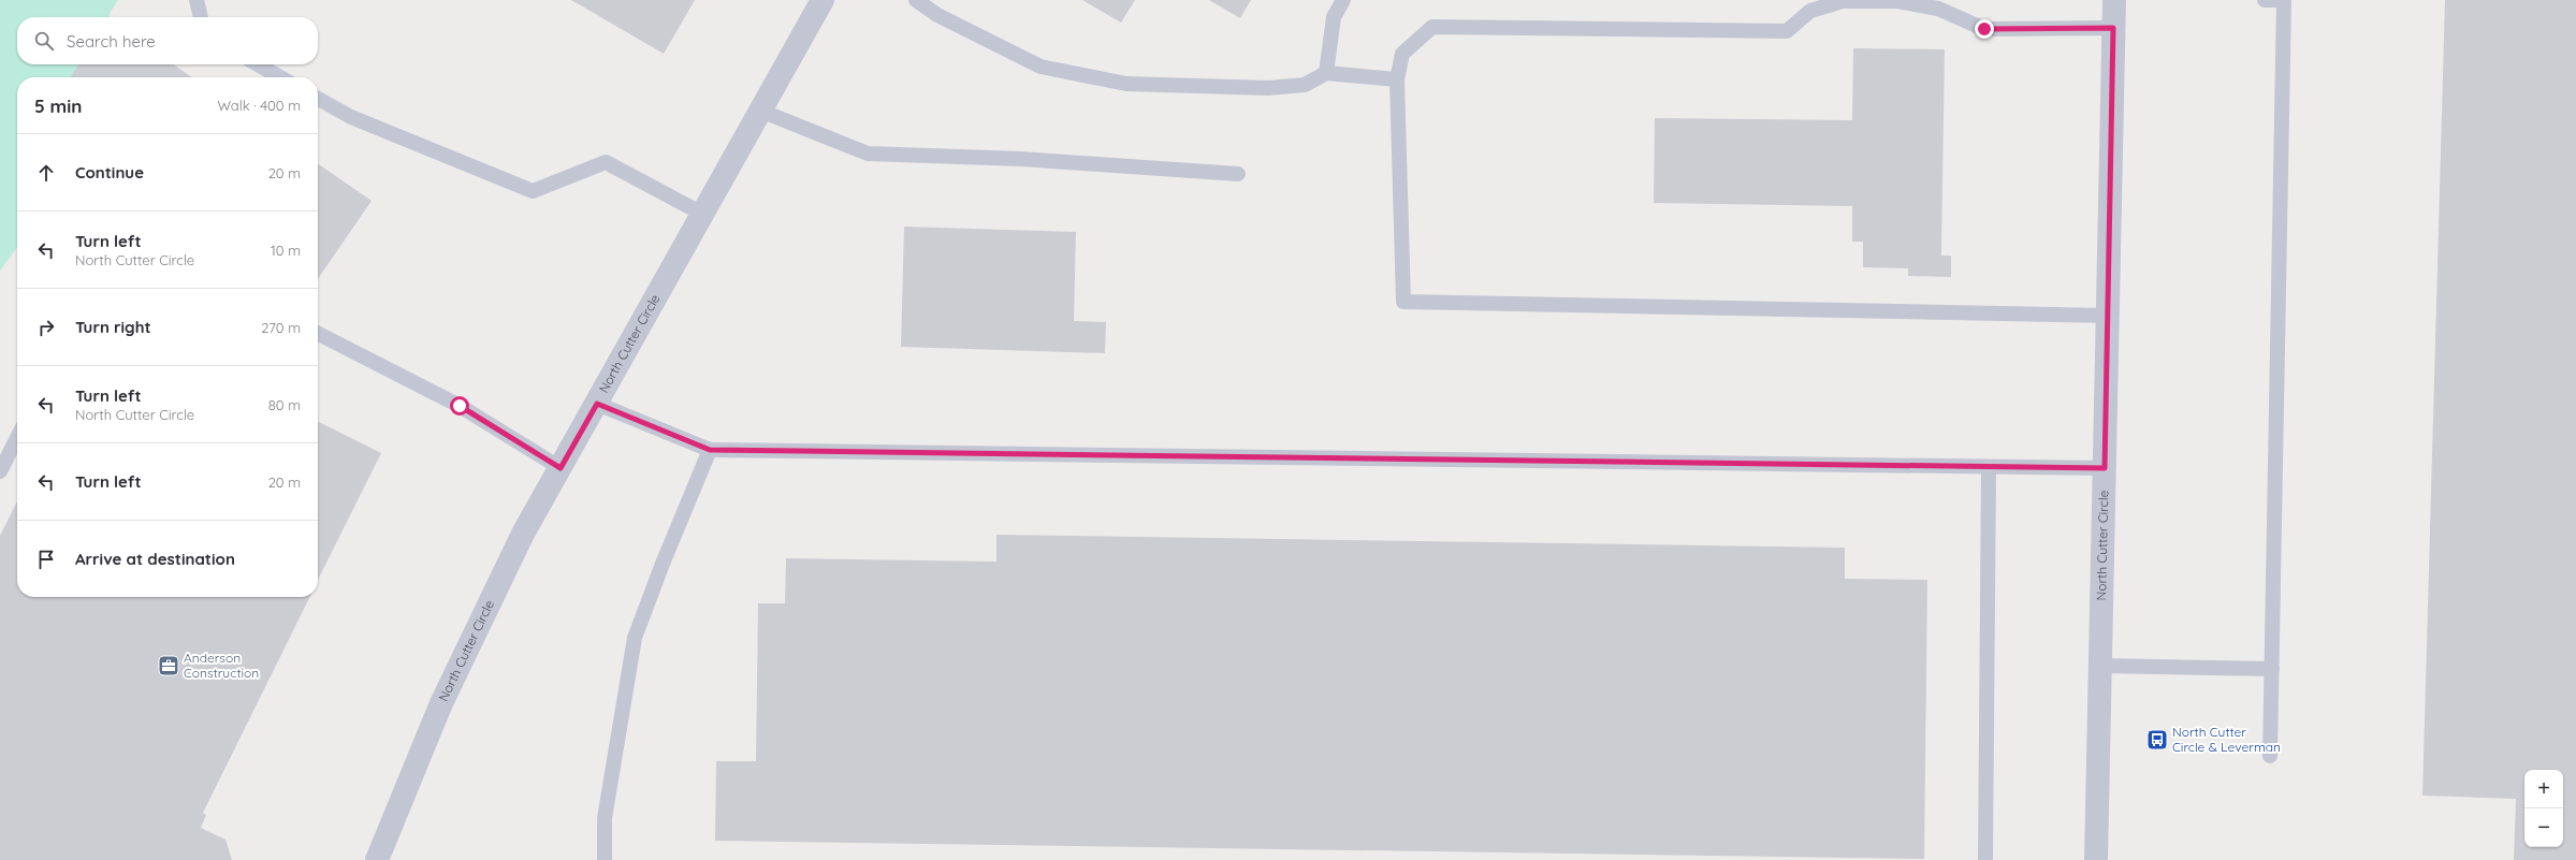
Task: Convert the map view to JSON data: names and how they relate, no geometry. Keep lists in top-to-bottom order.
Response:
{
  "streets": {
    "street": ["North Cutter Circle"]
  },
  "places": {
    "office": ["Anderson Construction"],
    "bus stop": ["North Cutter Circle & Leverman"]
  },
  "page": {
    "search": "Search here",
    "heading": ["5 min", "Walk · 400 m"],
    "list": [
      ["Continue", "20 m"],
      ["Turn left", "North Cutter Circle", "10 m"],
      ["Turn right", "270 m"],
      ["Turn left", "North Cutter Circle", "80 m"],
      ["Turn left", "20 m"],
      "Arrive at destination"
    ],
    "map_buttons": ["+", "−"]
  }
}
